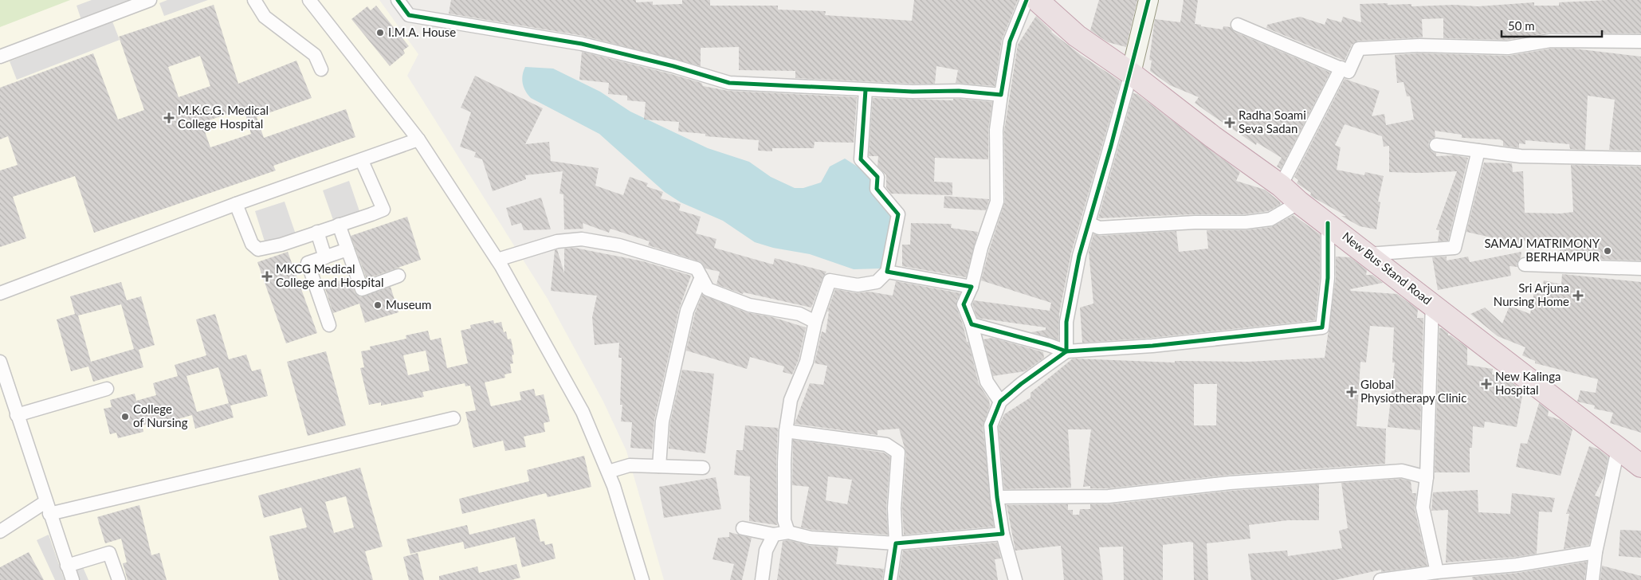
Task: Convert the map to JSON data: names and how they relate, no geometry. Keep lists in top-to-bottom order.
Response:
{
  "streets": {
    "highway": ["New Bus Stand Road"]
  },
  "places": {
    "other": [
      "I.M.A. House",
      "SAMAJ MATRIMONY BERHAMPUR",
      "Museum",
      "College of Nursing"
    ],
    "health": [
      "M.K.C.G. Medical College Hospital",
      "Radha Soami Seva Sadan",
      "MKCG Medical College and Hospital",
      "Sri Arjuna Nursing Home",
      "New Kalinga Hospital",
      "Global Physiotherapy Clinic"
    ]
  },
  "scale_bar": "50 m"
}
